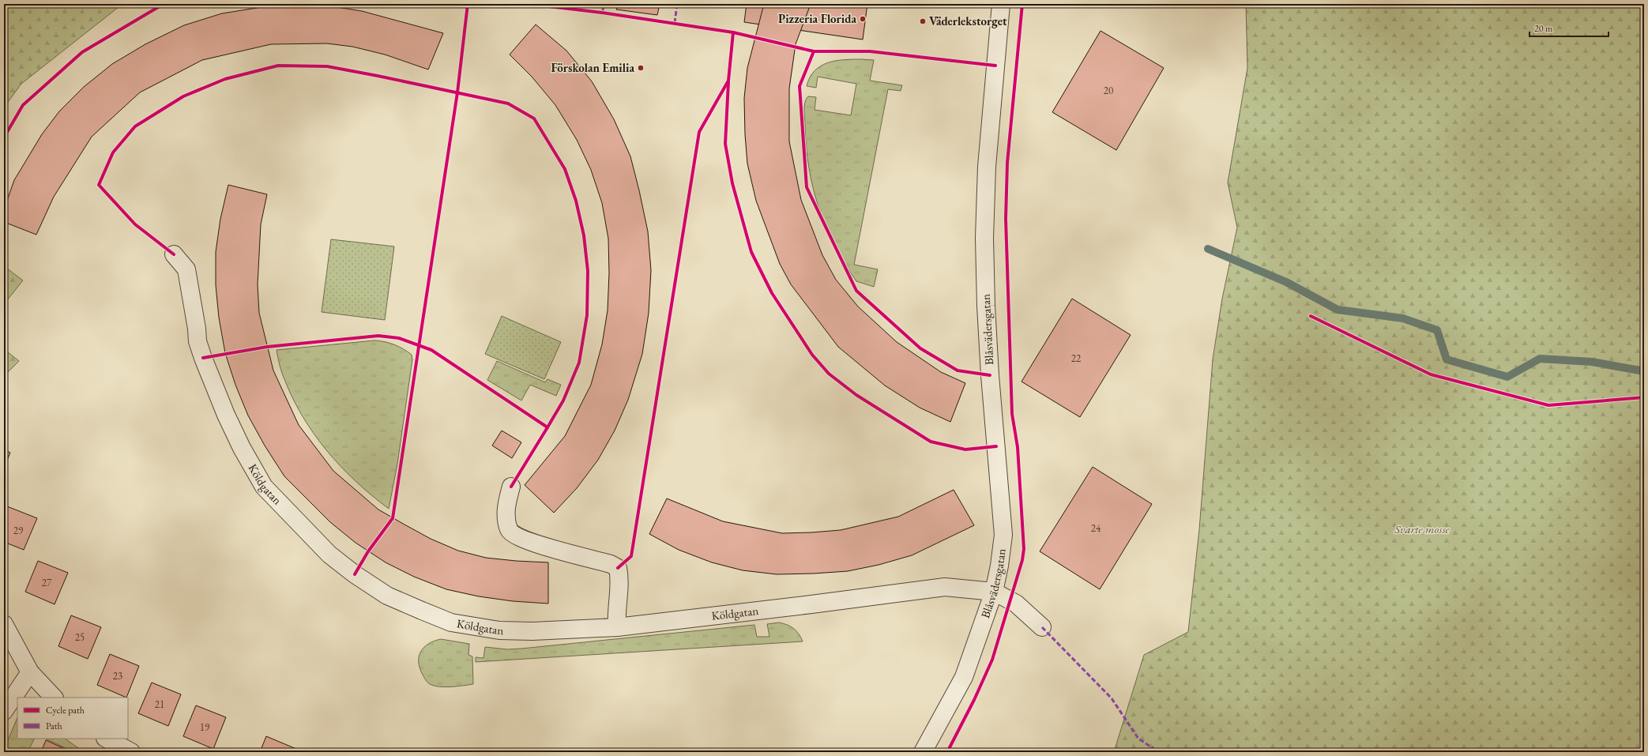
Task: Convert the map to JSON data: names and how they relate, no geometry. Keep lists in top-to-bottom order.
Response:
{
  "streets": {
    "street": ["Blåsvädersgatan", "Köldgatan"]
  },
  "crossings": [
    ["Blåsvädersgatan", "Köldgatan"]
  ],
  "parks": ["Svarte mosse"],
  "places": ["Pizzeria Florida", "Väderlekstorget", "Förskolan Emilia"],
  "house_numbers": [
    "20",
    "22",
    "24",
    "29",
    "27",
    "25",
    "23",
    "21",
    "19"
  ],
  "legend": ["Cycle path", "Path"],
  "scale_bar": "20 m"
}
